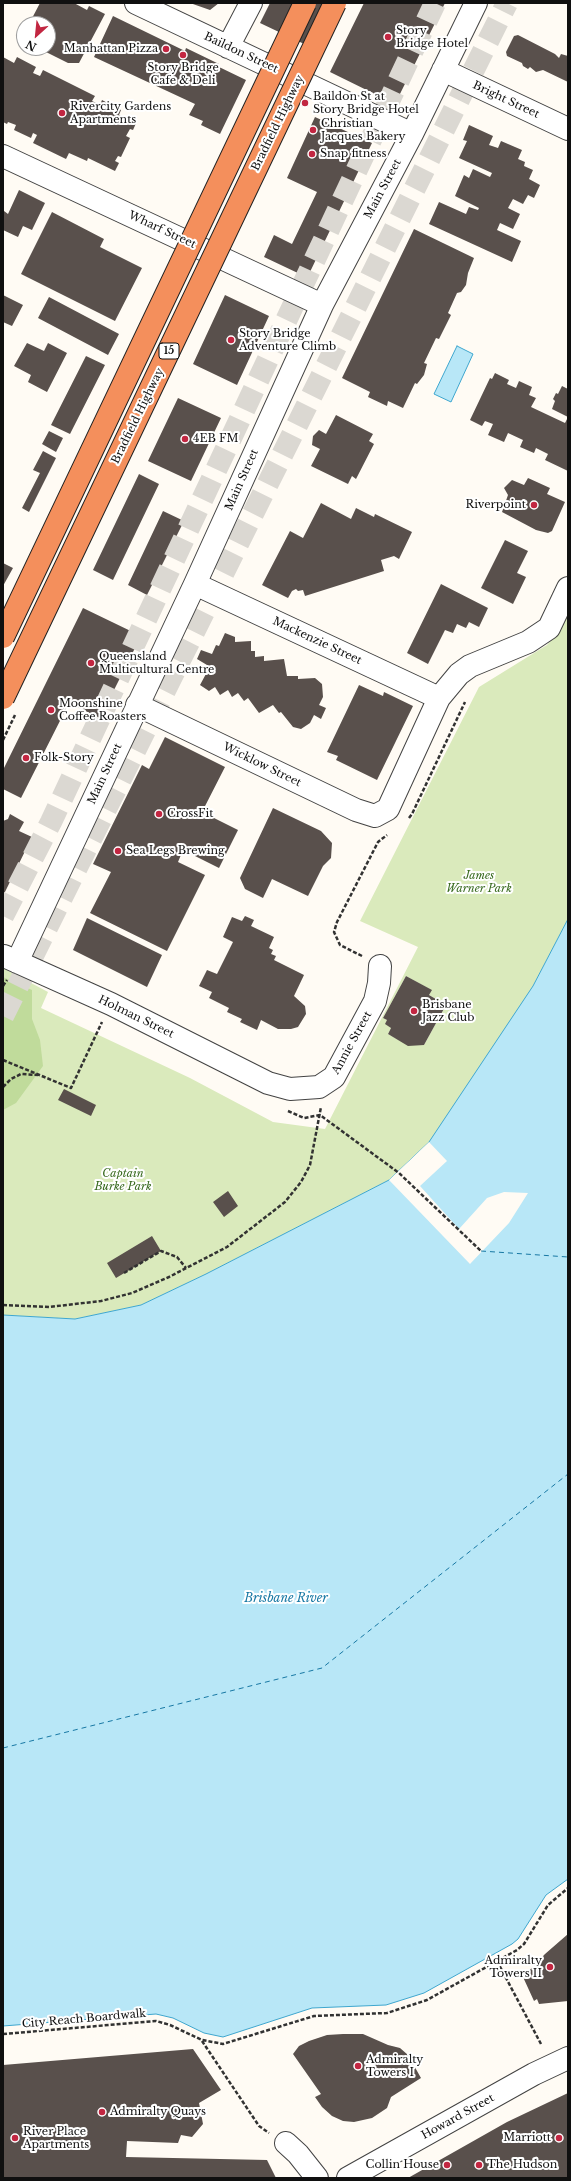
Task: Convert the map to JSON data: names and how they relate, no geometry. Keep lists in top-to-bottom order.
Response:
{
  "streets": {
    "highway": ["Bradfield Highway", "15"],
    "street": [
      "Baildon Street",
      "Bright Street",
      "Main Street",
      "Wharf Street",
      "Mackenzie Street",
      "Wicklow Street",
      "Holman Street",
      "Annie Street",
      "Howard Street"
    ],
    "path": ["City Reach Boardwalk"]
  },
  "crossings": [
    ["Baildon Street", "Main Street"],
    ["Bright Street", "Main Street"],
    ["Main Street", "Wharf Street"],
    ["Main Street", "Mackenzie Street"],
    ["Main Street", "Wicklow Street"],
    ["Main Street", "Holman Street"],
    ["Holman Street", "Annie Street"]
  ],
  "water": ["Brisbane River"],
  "parks": ["James Warner Park", "Captain Burke Park"],
  "places": [
    "Story Bridge Hotel",
    "Manhattan Pizza",
    "Story Bridge Cafe & Deli",
    "Baildon St at Story Bridge Hotel",
    "Rivercity Gardens Apartments",
    "Christian Jacques Bakery",
    "Snap fitness",
    "Story Bridge Adventure Climb",
    "4EB FM",
    "Riverpoint",
    "Queensland Multicultural Centre",
    "Moonshine Coffee Roasters",
    "Folk-Story",
    "CrossFit",
    "Sea Legs Brewing",
    "Brisbane Jazz Club",
    "Admiralty Towers II",
    "Admiralty Towers I",
    "Admiralty Quays",
    "River Place Apartments",
    "Marriott",
    "Collin House",
    "The Hudson"
  ],
  "north": "bottom left"
}
